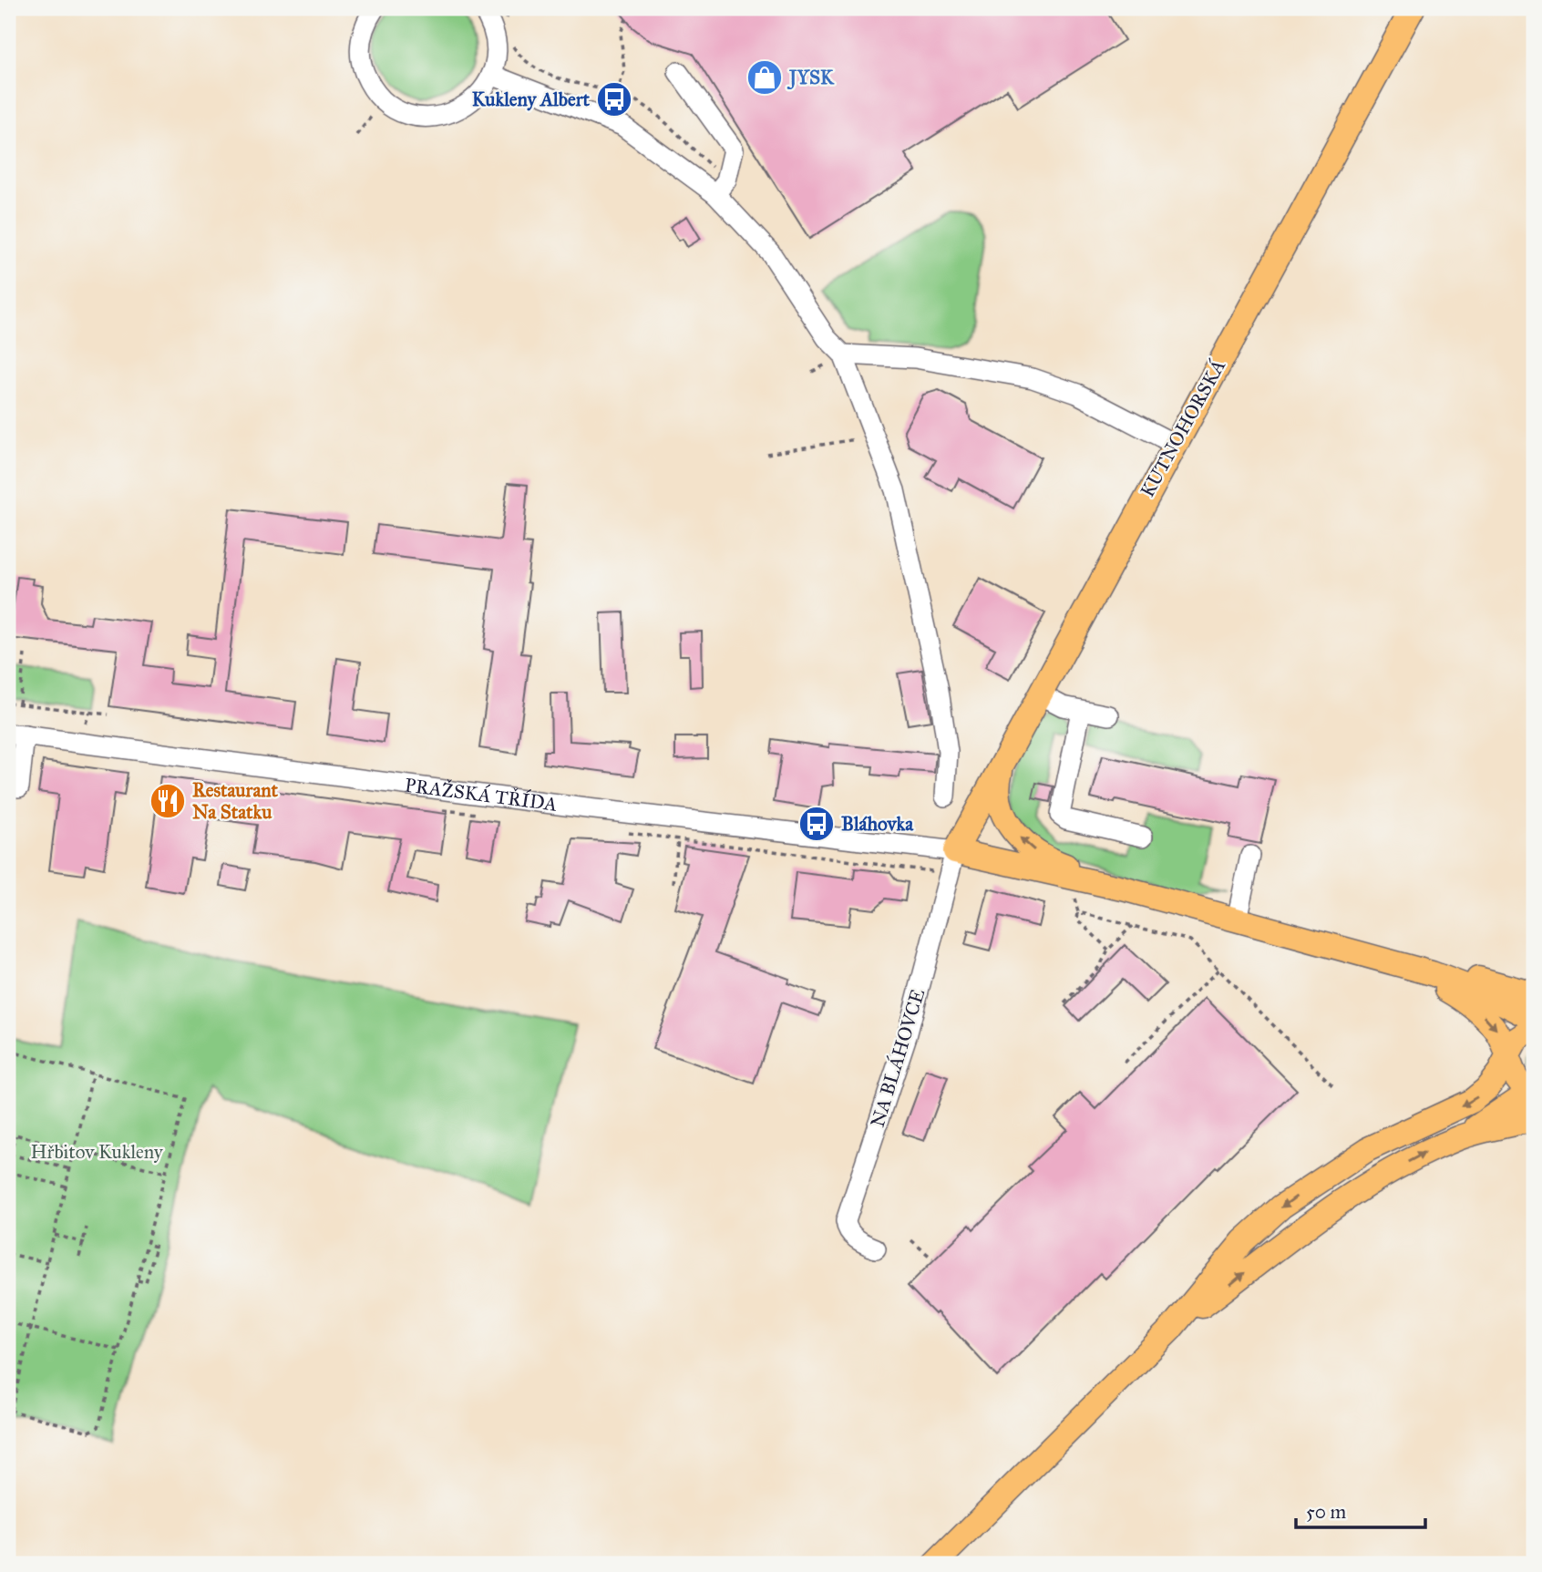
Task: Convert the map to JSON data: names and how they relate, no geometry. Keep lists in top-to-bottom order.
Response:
{
  "streets": {
    "main road": ["KUTNOHORSKÁ"],
    "street": ["PRAŽSKÁ TŘÍDA", "NA BLÁHOVCE"]
  },
  "crossings": [
    ["KUTNOHORSKÁ", "PRAŽSKÁ TŘÍDA"],
    ["KUTNOHORSKÁ", "NA BLÁHOVCE"],
    ["PRAŽSKÁ TŘÍDA", "NA BLÁHOVCE"]
  ],
  "parks": ["Hřbitov Kukleny"],
  "places": {
    "shop": ["JYSK"],
    "bus stop": ["Kukleny Albert", "Bláhovka"],
    "restaurant": ["Restaurant Na Statku"]
  },
  "scale_bar": "50 m"
}
